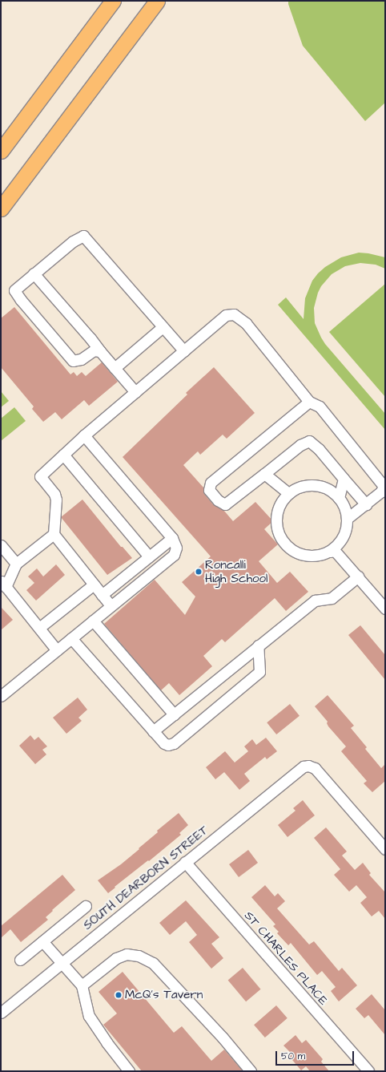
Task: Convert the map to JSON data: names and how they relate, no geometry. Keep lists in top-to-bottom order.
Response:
{
  "streets": {
    "street": ["SOUTH DEARBORN STREET", "ST CHARLES PLACE"]
  },
  "crossings": [
    ["SOUTH DEARBORN STREET", "ST CHARLES PLACE"]
  ],
  "places": ["Roncalli High School", "McQ's Tavern"],
  "scale_bar": "50 m"
}
